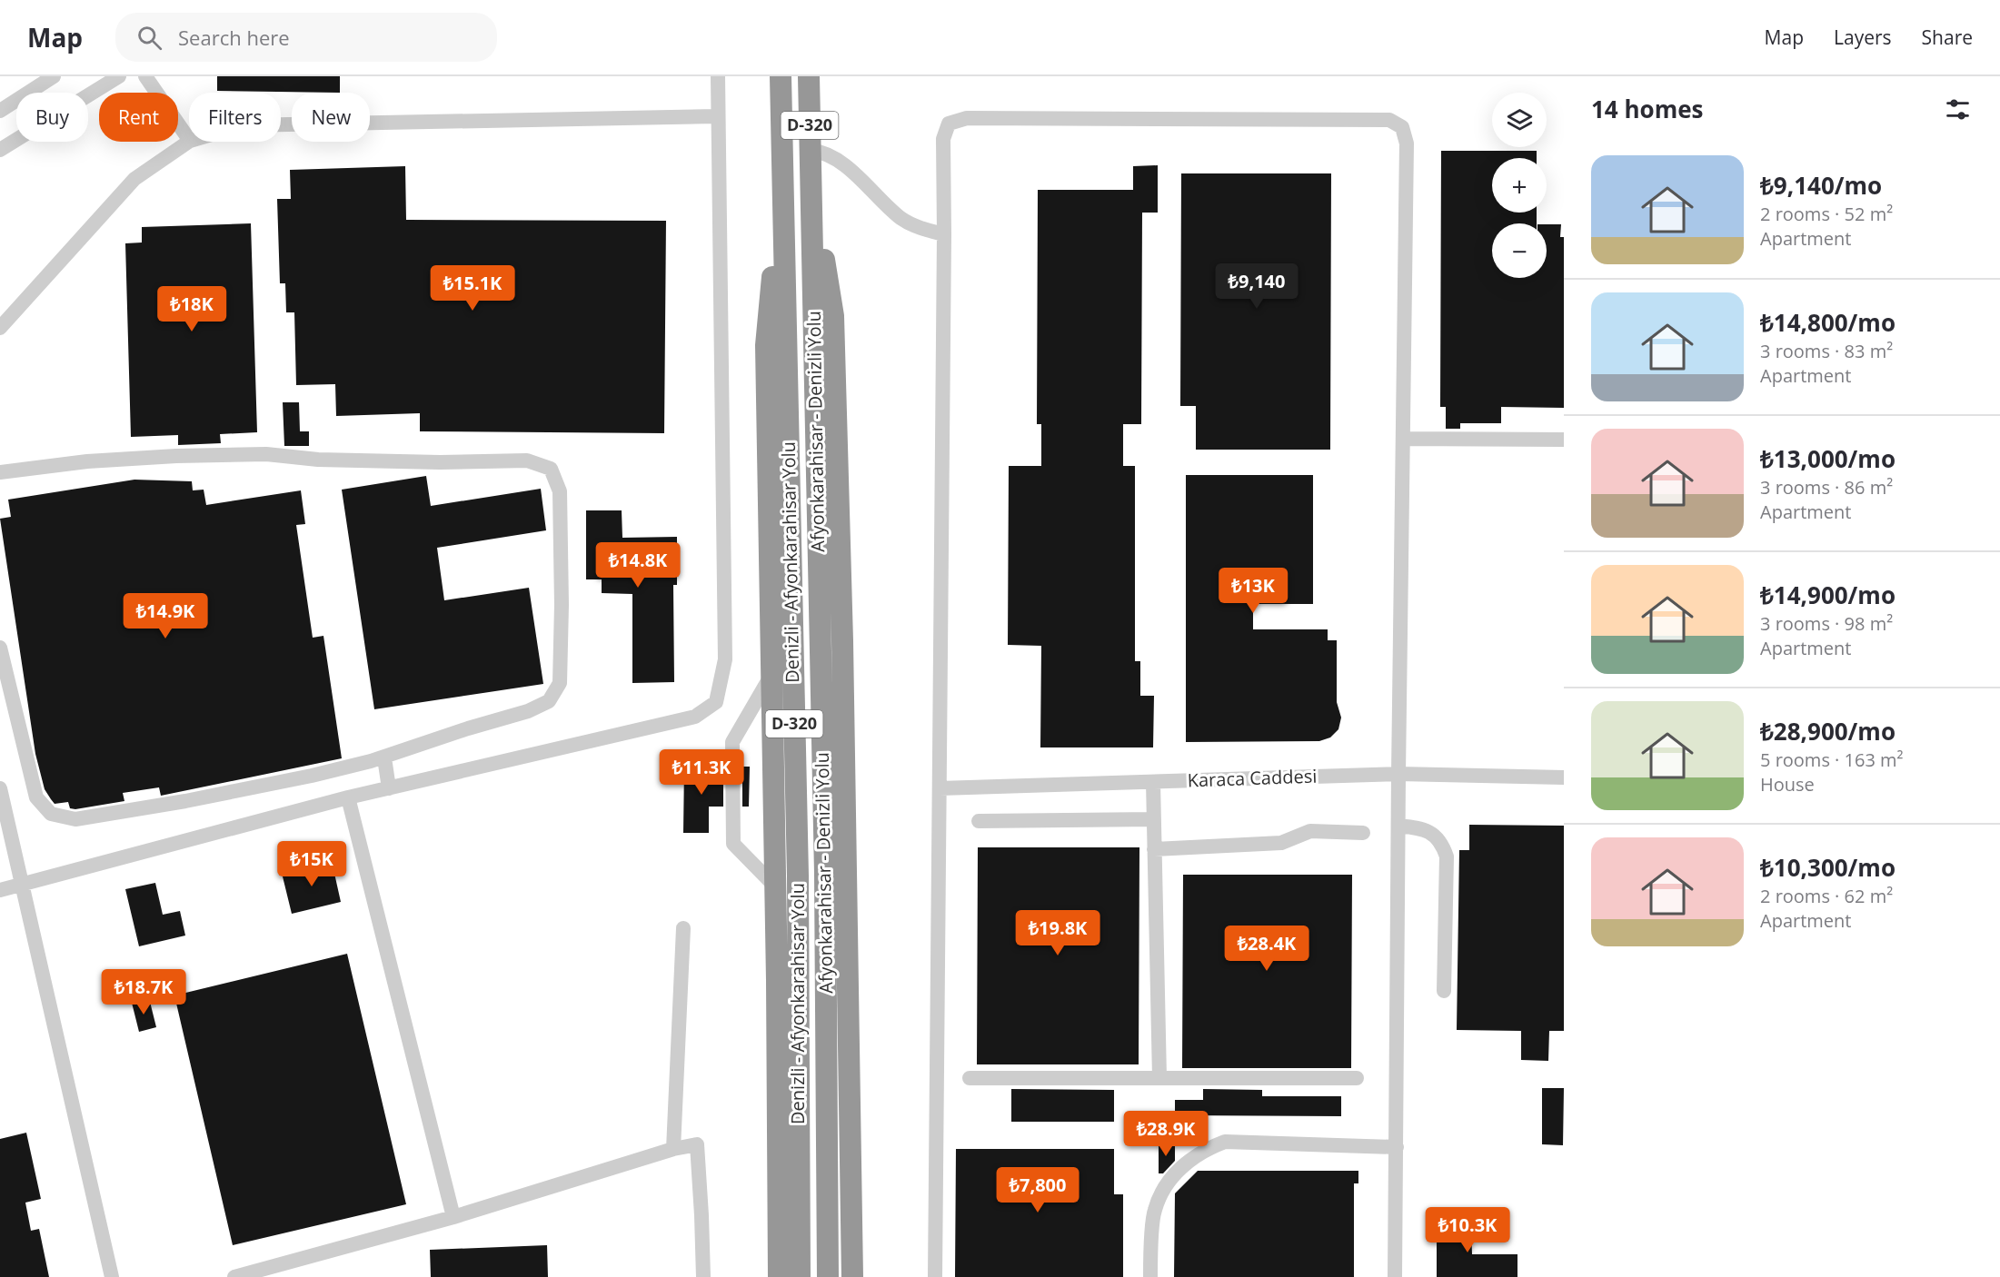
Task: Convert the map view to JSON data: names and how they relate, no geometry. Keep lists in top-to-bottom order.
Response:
{
  "streets": {
    "highway": ["D-320", "Afyonkarahisar - Denizli Yolu", "Denizli - Afyonkarahisar Yolu"],
    "street": ["Karaca Caddesi"]
  },
  "crossings": [
    ["D-320", "Afyonkarahisar - Denizli Yolu"]
  ],
  "page": {
    "header": "Map",
    "search": "Search here",
    "nav": ["Map", "Layers", "Share"],
    "heading": "14 homes",
    "map_buttons": ["+", "−"],
    "chip": [
      "Buy",
      "Rent",
      "Filters",
      "New"
    ],
    "list": [
      {
        "name": "₺9,140/mo",
        "note": "2 rooms · 52 m² · Apartment"
      },
      {
        "name": "₺14,800/mo",
        "note": "3 rooms · 83 m² · Apartment"
      },
      {
        "name": "₺13,000/mo",
        "note": "3 rooms · 86 m² · Apartment"
      },
      {
        "name": "₺14,900/mo",
        "note": "3 rooms · 98 m² · Apartment"
      },
      {
        "name": "₺28,900/mo",
        "note": "5 rooms · 163 m² · House"
      },
      {
        "name": "₺10,300/mo",
        "note": "2 rooms · 62 m² · Apartment"
      }
    ],
    "price": [
      "₺9,140",
      "₺15.1K",
      "₺18K",
      "₺14.8K",
      "₺13K",
      "₺14.9K",
      "₺11.3K",
      "₺15K",
      "₺19.8K",
      "₺28.4K",
      "₺18.7K",
      "₺28.9K",
      "₺7,800",
      "₺10.3K"
    ]
  }
}
